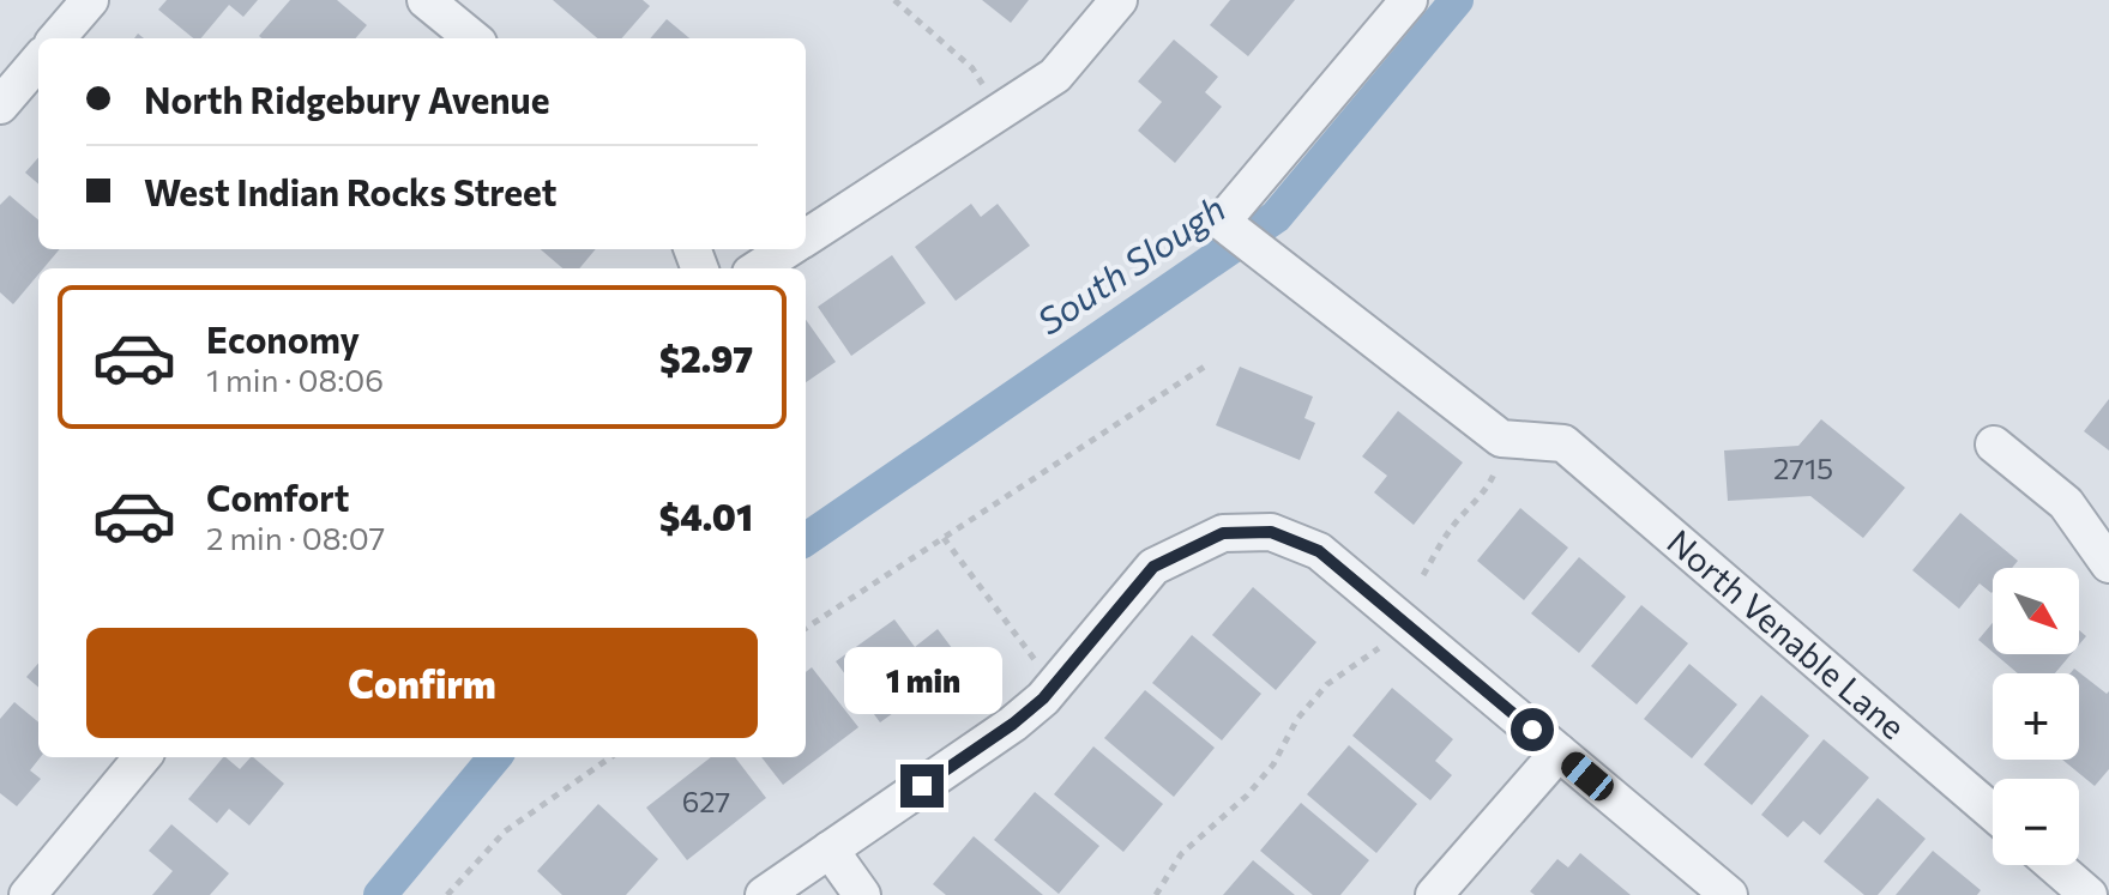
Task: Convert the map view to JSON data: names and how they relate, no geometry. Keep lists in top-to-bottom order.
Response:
{
  "streets": {
    "street": ["North Venable Lane"]
  },
  "water": ["South Slough"],
  "house_numbers": ["2715", "627"],
  "north": "bottom right",
  "page": {
    "banner": ["North Ridgebury Avenue", "West Indian Rocks Street"],
    "list": [
      {
        "name": "Economy",
        "note": "1 min · 08:06",
        "value": "$2.97"
      },
      {
        "name": "Comfort",
        "note": "2 min · 08:07",
        "value": "$4.01"
      }
    ],
    "map_buttons": ["+", "−"],
    "buttons": "Confirm",
    "bubble": "1 min"
  }
}
